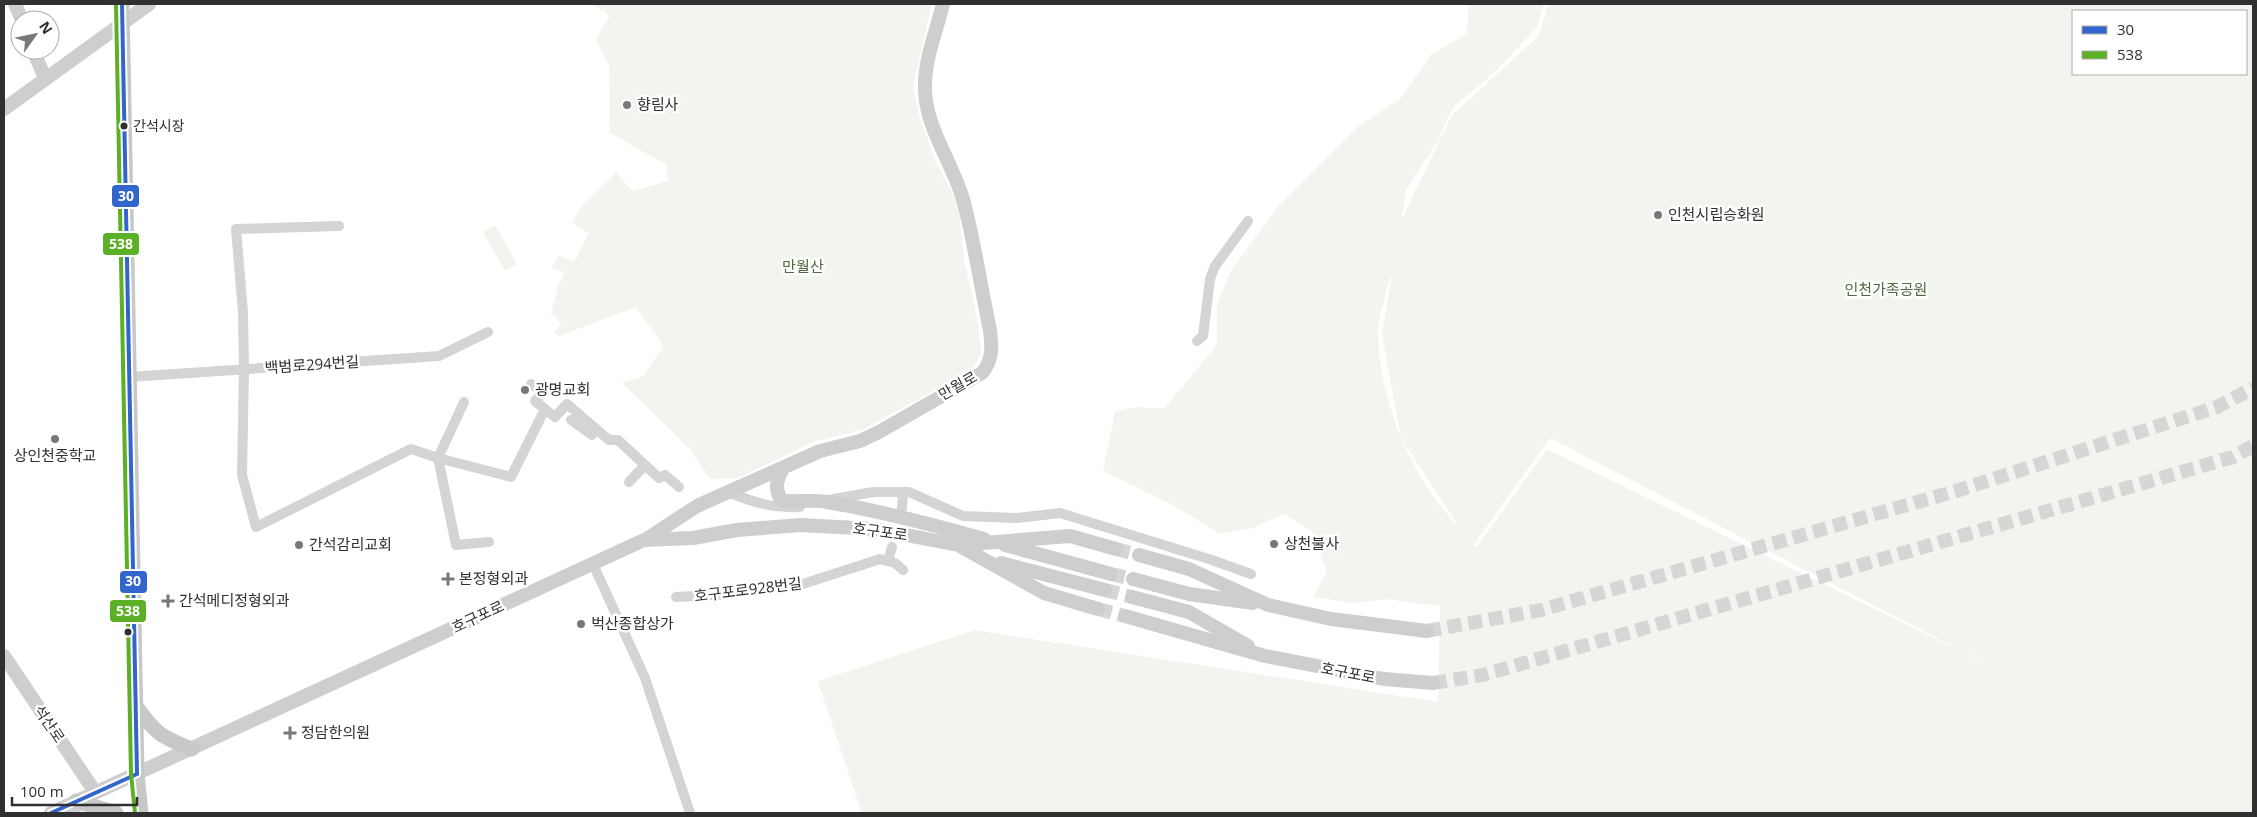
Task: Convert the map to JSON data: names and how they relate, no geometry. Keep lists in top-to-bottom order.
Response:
{
  "streets": {
    "main road": ["만월로", "호구포로", "석산로"],
    "street": ["백범로294번길", "호구포로928번길"]
  },
  "crossings": [
    ["만월로", "호구포로"],
    ["호구포로", "석산로"]
  ],
  "parks": ["만월산", "인천가족공원"],
  "places": {
    "other": [
      "향림사",
      "간석시장",
      "인천시립승화원",
      "광명교회",
      "상인천중학교",
      "상천불사",
      "간석감리교회",
      "벅산종합상가"
    ],
    "health": ["본정형외과", "간석메디정형외과", "정담한의원"]
  },
  "lines": ["transit line 30", "transit line 538"],
  "legend": ["30", "538"],
  "scale_bar": "100 m",
  "north": "top right"
}
